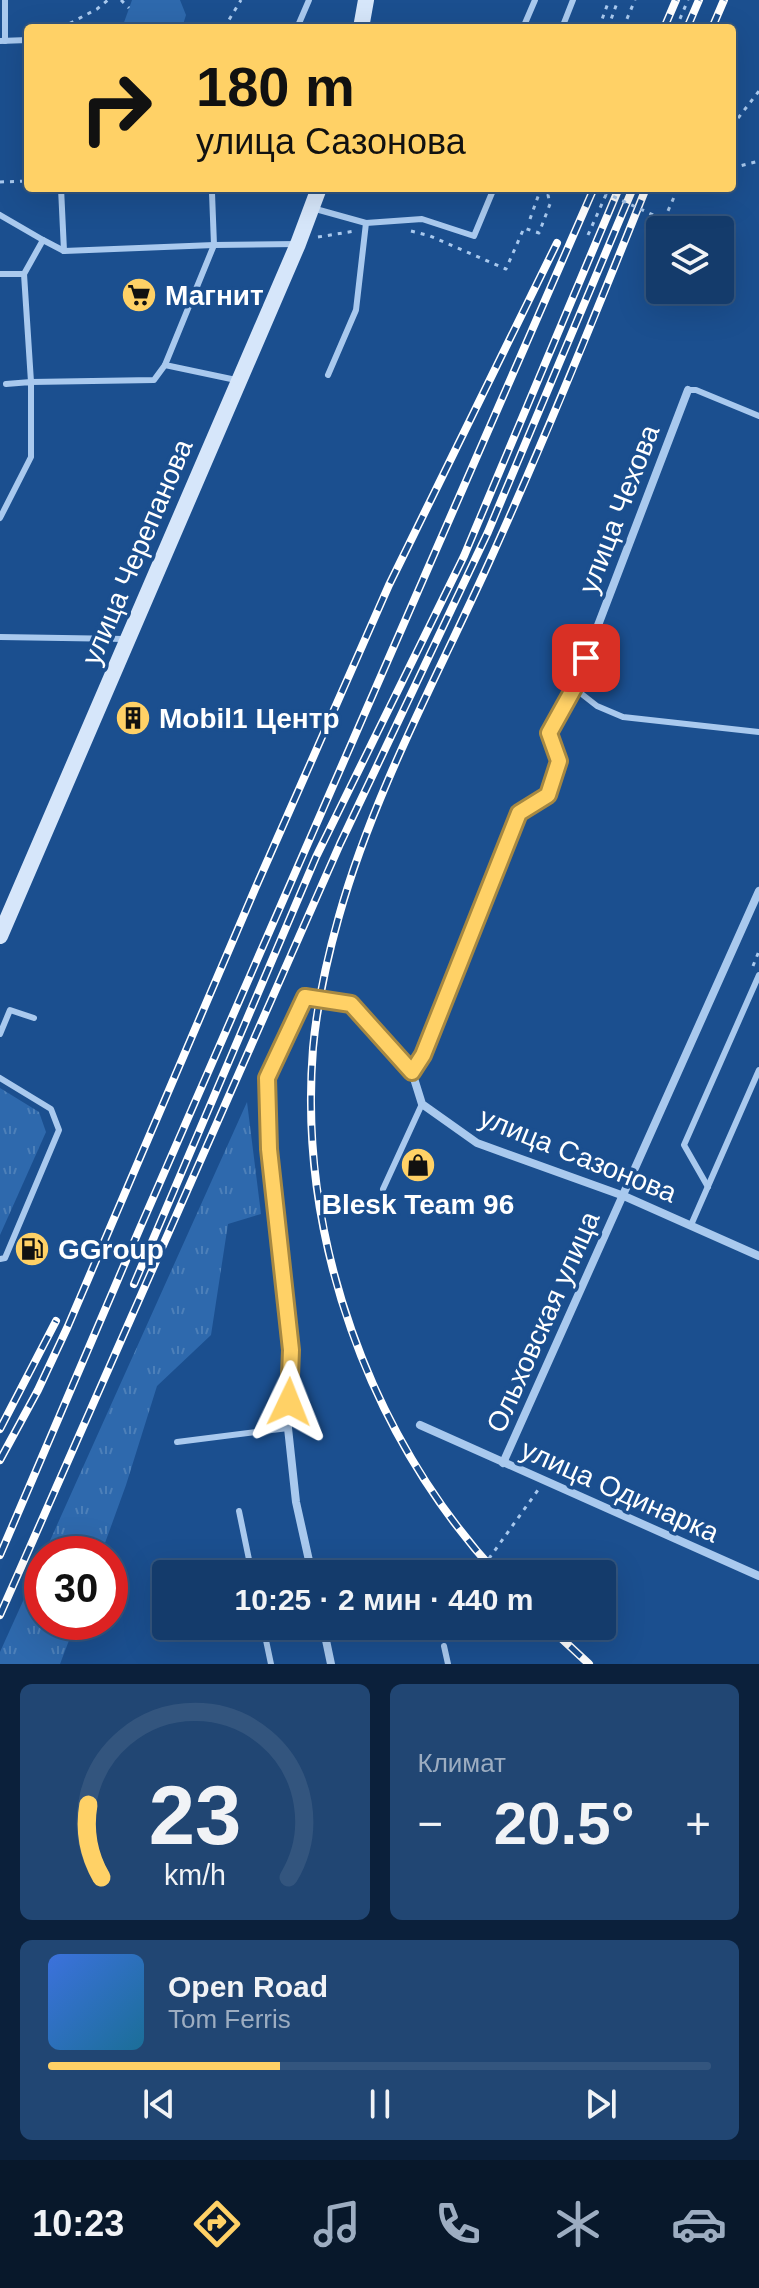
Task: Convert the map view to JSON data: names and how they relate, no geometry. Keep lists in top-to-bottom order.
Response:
{
  "streets": {
    "main road": ["улица Черепанова"],
    "street": [
      "улица Чехова",
      "улица Сазонова",
      "Ольховская улица",
      "улица Одинарка"
    ]
  },
  "crossings": [
    ["улица Сазонова", "Ольховская улица"],
    ["Ольховская улица", "улица Одинарка"]
  ],
  "places": {
    "supermarket": ["Магнит"],
    "building": ["Mobil1 Центр"],
    "shop": ["Blesk Team 96"],
    "fuel station": ["GGroup"]
  },
  "page": {
    "turn": ["180 m", "улица Сазонова"],
    "limit": "30",
    "trip": "10:25 · 2 мин · 440 m",
    "tile": "Климат",
    "heat": ["−", "20.5°", "+"],
    "song": ["Open Road", "Tom Ferris"],
    "tabs": "10:23",
    "gauge": ["23", "km/h"]
  }
}
